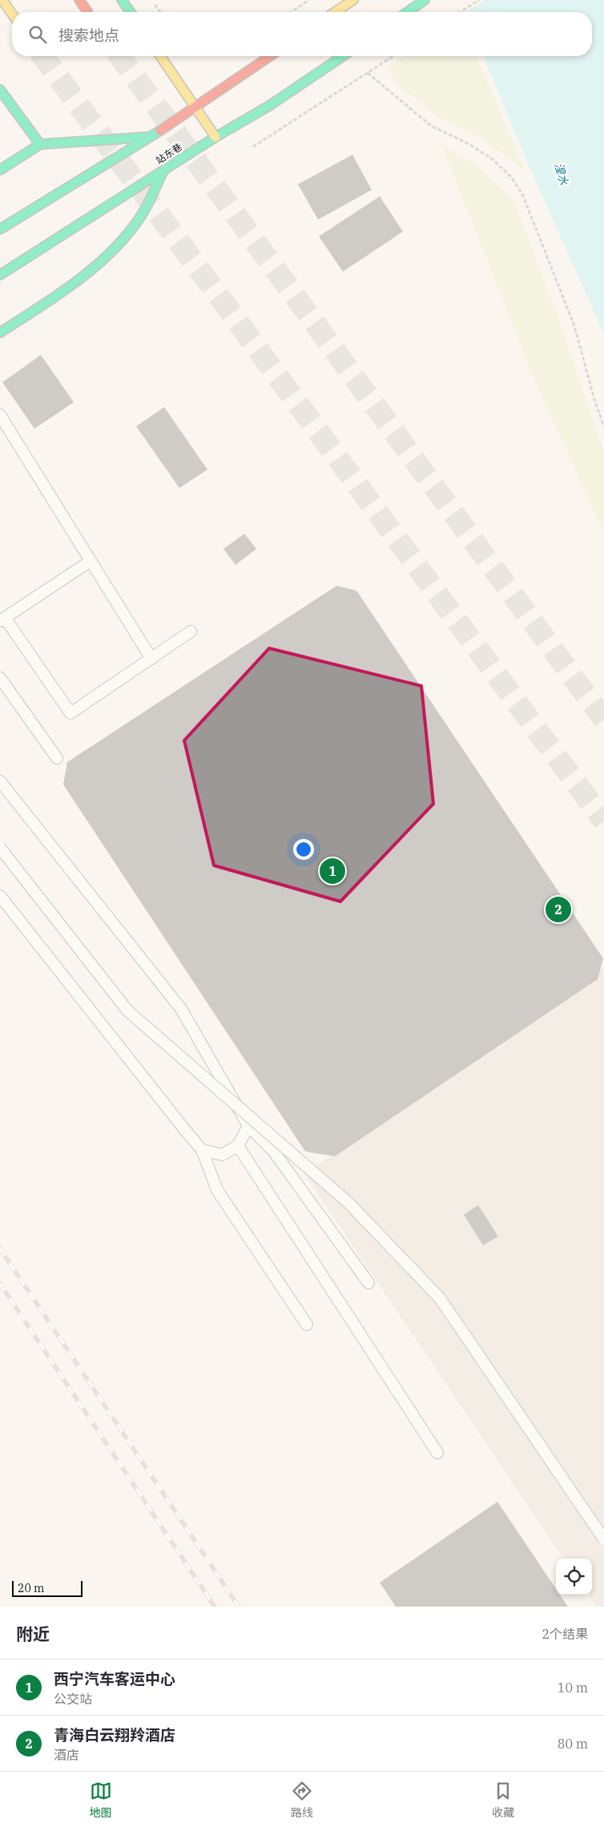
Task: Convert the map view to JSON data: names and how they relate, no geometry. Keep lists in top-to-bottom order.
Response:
{
  "streets": {
    "main road": ["站东巷"]
  },
  "water": ["湟水"],
  "scale_bar": "20 m",
  "page": {
    "search": "搜索地点",
    "pins": ["1", "2"],
    "scale": "20 m",
    "heading": ["附近", "2个结果"],
    "list": [
      {
        "mark": "1",
        "name": "西宁汽车客运中心",
        "note": "公交站",
        "value": "10 m"
      },
      {
        "mark": "2",
        "name": "青海白云翔羚酒店",
        "note": "酒店",
        "value": "80 m"
      }
    ],
    "nav": ["地图", "路线", "收藏"]
  }
}
